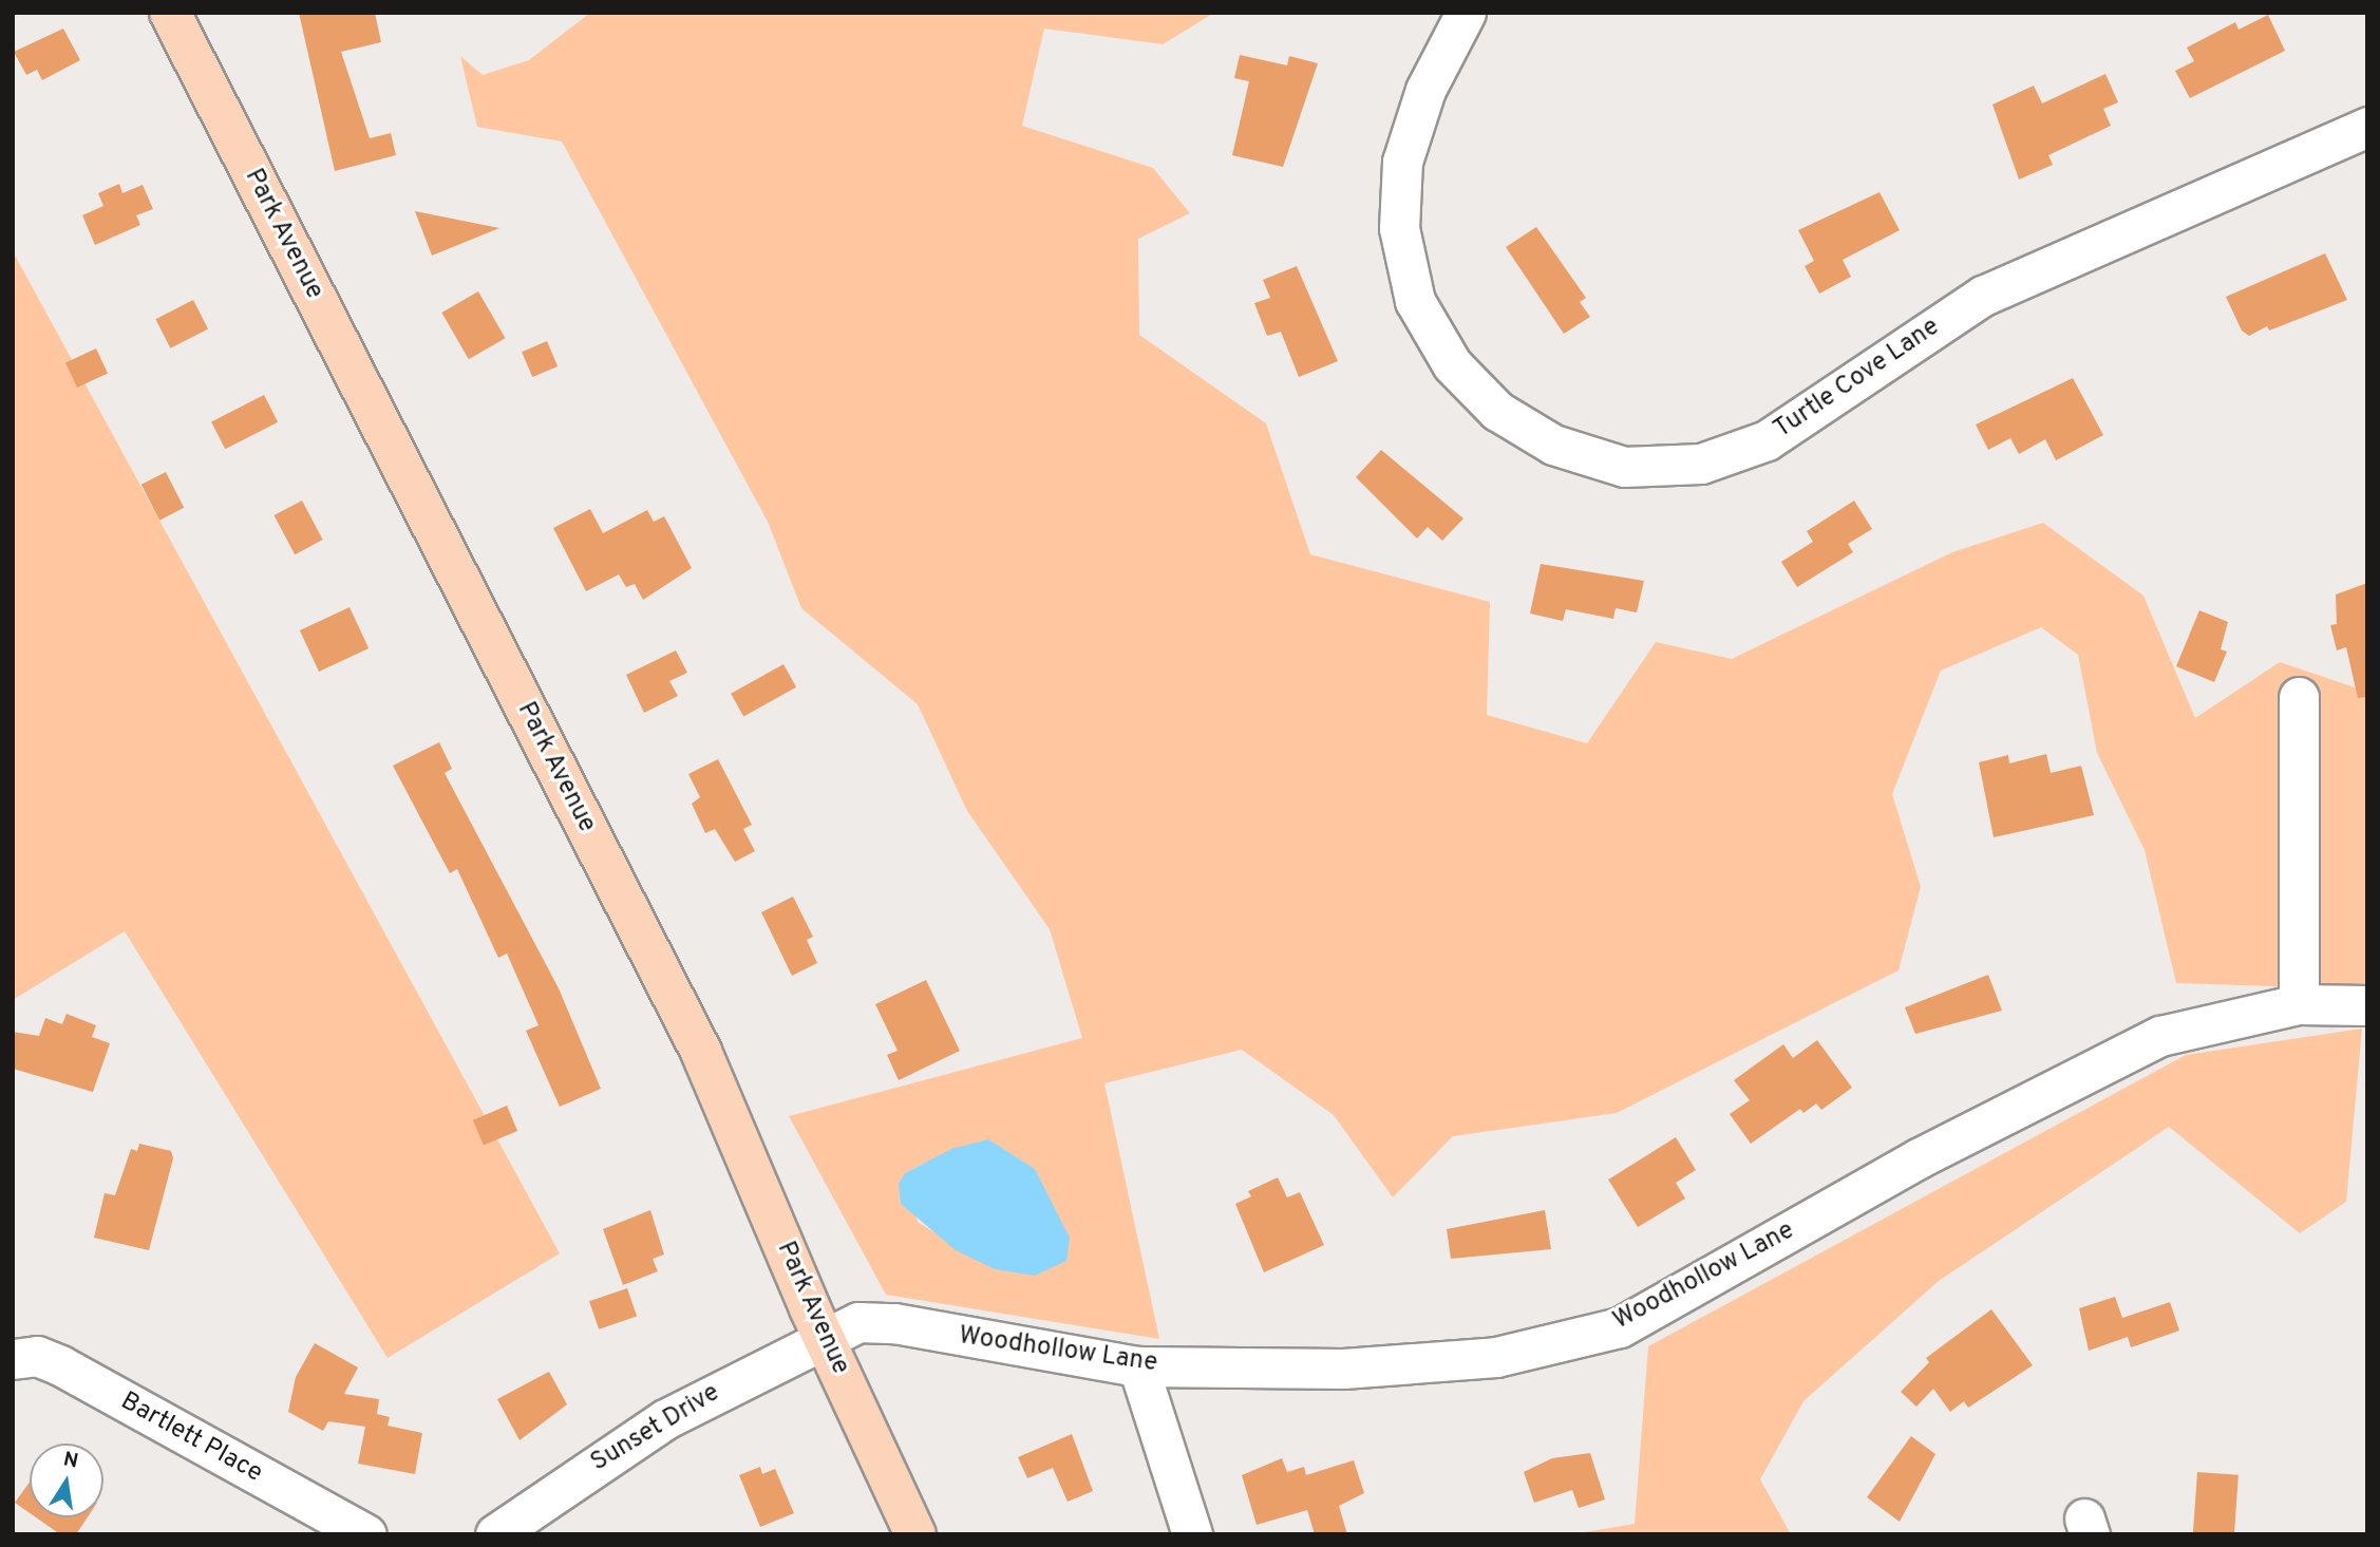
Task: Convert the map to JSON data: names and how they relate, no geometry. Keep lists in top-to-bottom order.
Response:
{
  "streets": {
    "main road": ["Park Avenue"],
    "street": [
      "Turtle Cove Lane",
      "Woodhollow Lane",
      "Sunset Drive",
      "Bartlett Place"
    ]
  },
  "crossings": [
    ["Park Avenue", "Woodhollow Lane"],
    ["Park Avenue", "Sunset Drive"],
    ["Woodhollow Lane", "Sunset Drive"]
  ],
  "north": "top"
}
